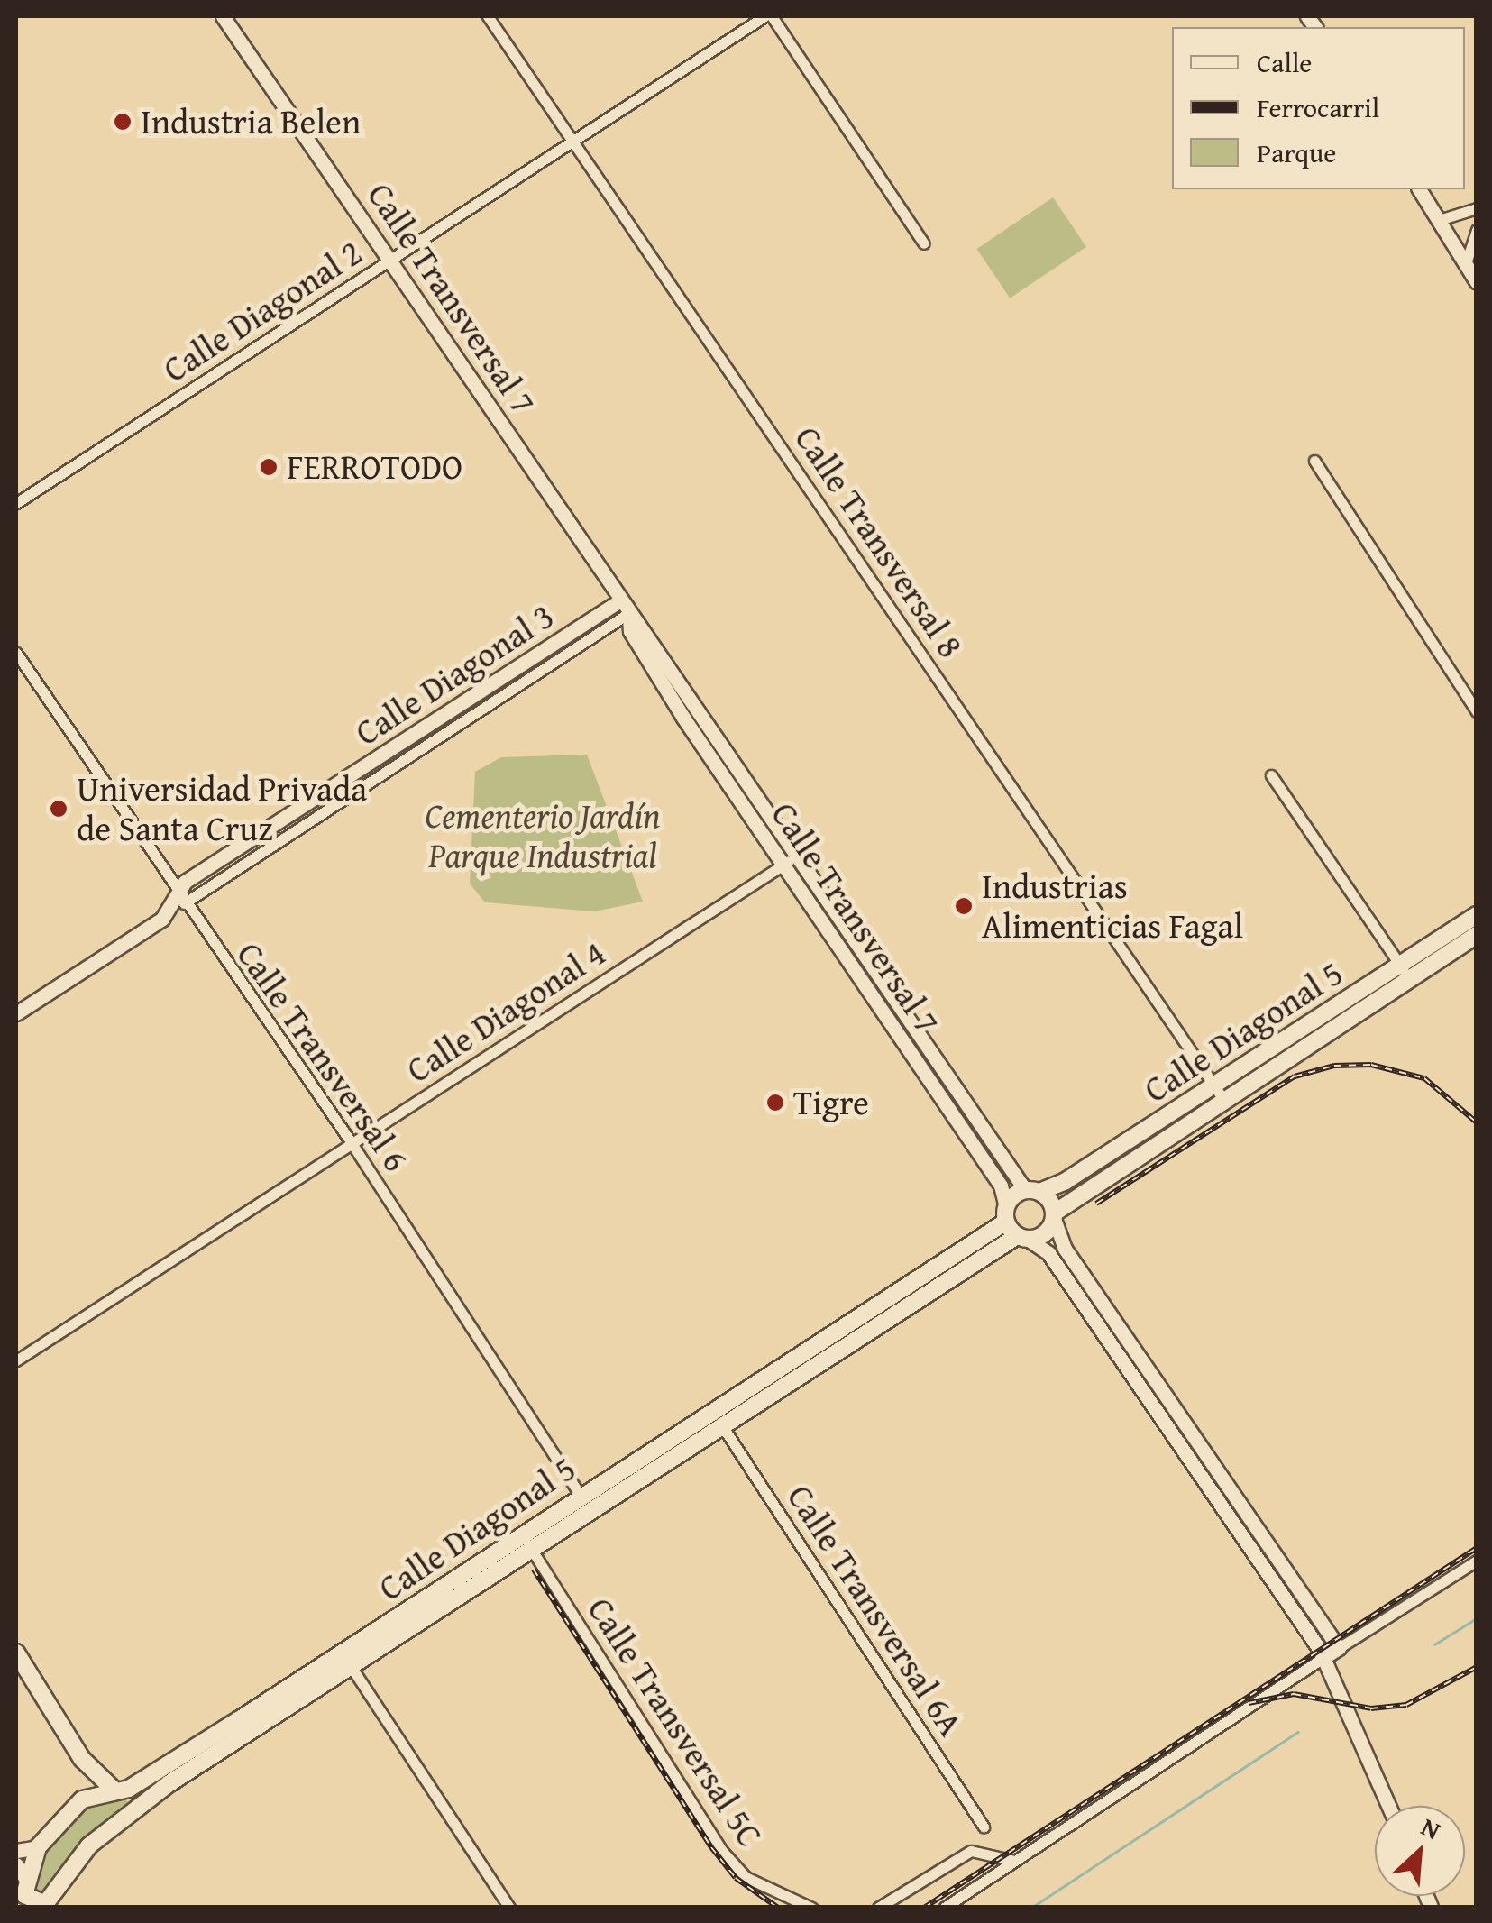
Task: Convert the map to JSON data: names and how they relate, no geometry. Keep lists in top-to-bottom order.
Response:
{
  "streets": {
    "main road": ["Calle Diagonal 5"],
    "street": [
      "Calle Transversal 7",
      "Calle Diagonal 2",
      "Calle Transversal 8",
      "Calle Diagonal 3",
      "Calle Diagonal 4",
      "Calle Transversal 6",
      "Calle Transversal 6A",
      "Calle Transversal 5C"
    ]
  },
  "crossings": [
    ["Calle Transversal 7", "Calle Diagonal 2"],
    ["Calle Transversal 7", "Calle Diagonal 3"],
    ["Calle Transversal 7", "Calle Diagonal 4"],
    ["Calle Transversal 7", "Calle Diagonal 5"],
    ["Calle Diagonal 2", "Calle Transversal 8"],
    ["Calle Transversal 8", "Calle Diagonal 5"],
    ["Calle Diagonal 3", "Calle Transversal 6"],
    ["Calle Diagonal 4", "Calle Transversal 6"],
    ["Calle Diagonal 5", "Calle Transversal 6"],
    ["Calle Diagonal 5", "Calle Transversal 6A"],
    ["Calle Diagonal 5", "Calle Transversal 5C"]
  ],
  "parks": ["Cementerio Jardín Parque Industrial"],
  "places": [
    "Industria Belen",
    "FERROTODO",
    "Universidad Privada de Santa Cruz",
    "Industrias Alimenticias Fagal",
    "Tigre"
  ],
  "legend": ["Calle", "Ferrocarril", "Parque"],
  "north": "top right"
}
